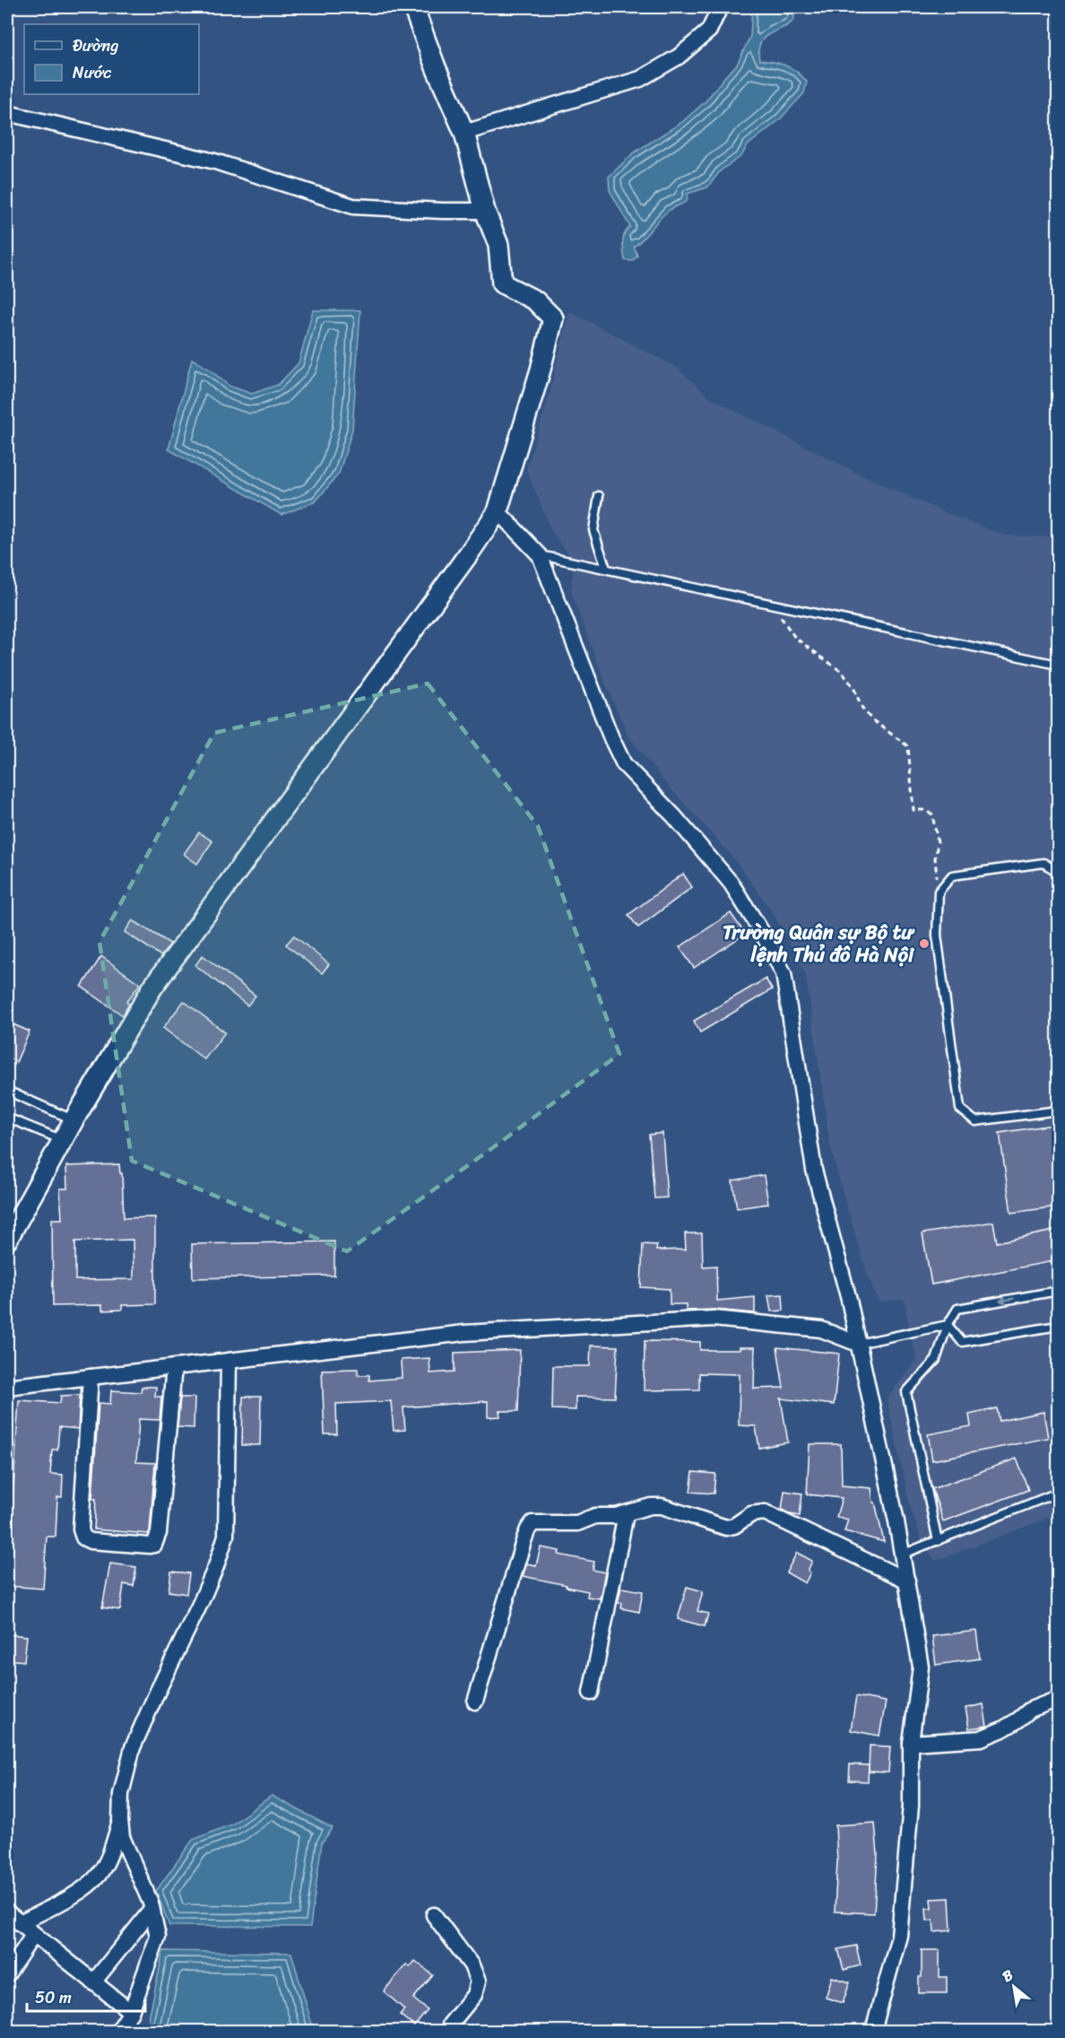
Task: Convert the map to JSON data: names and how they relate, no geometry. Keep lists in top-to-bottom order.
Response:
{
  "places": ["Trường Quân sự Bộ tư lệnh Thủ đô Hà Nội"],
  "legend": ["Đường", "Nước"],
  "scale_bar": "50 m",
  "north": "top left"
}
